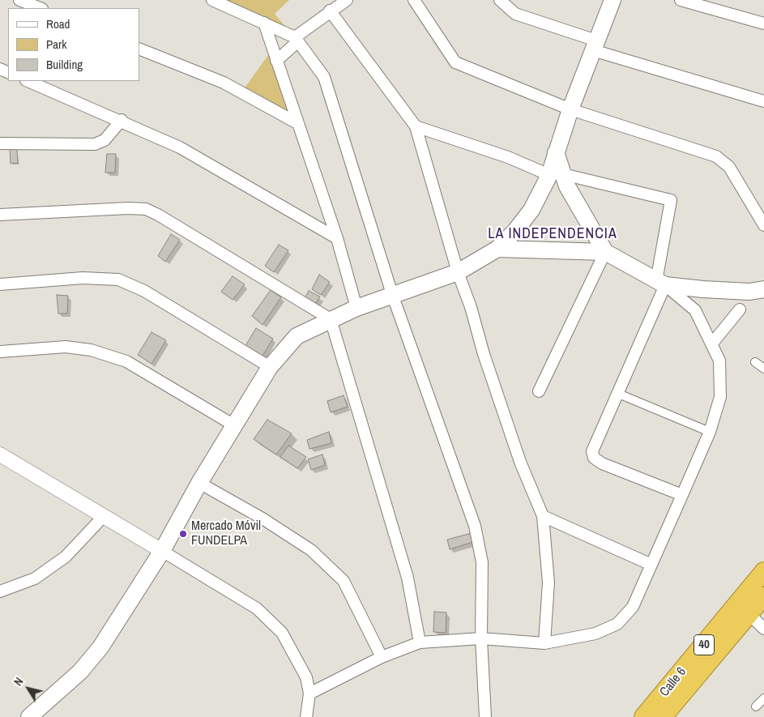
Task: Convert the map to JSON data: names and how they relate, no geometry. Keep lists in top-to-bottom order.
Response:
{
  "streets": {
    "highway": ["40", "Calle 6"]
  },
  "districts": ["LA INDEPENDENCIA"],
  "places": ["Mercado Móvil FUNDELPA"],
  "legend": ["Road", "Park", "Building"],
  "north": "top left"
}
